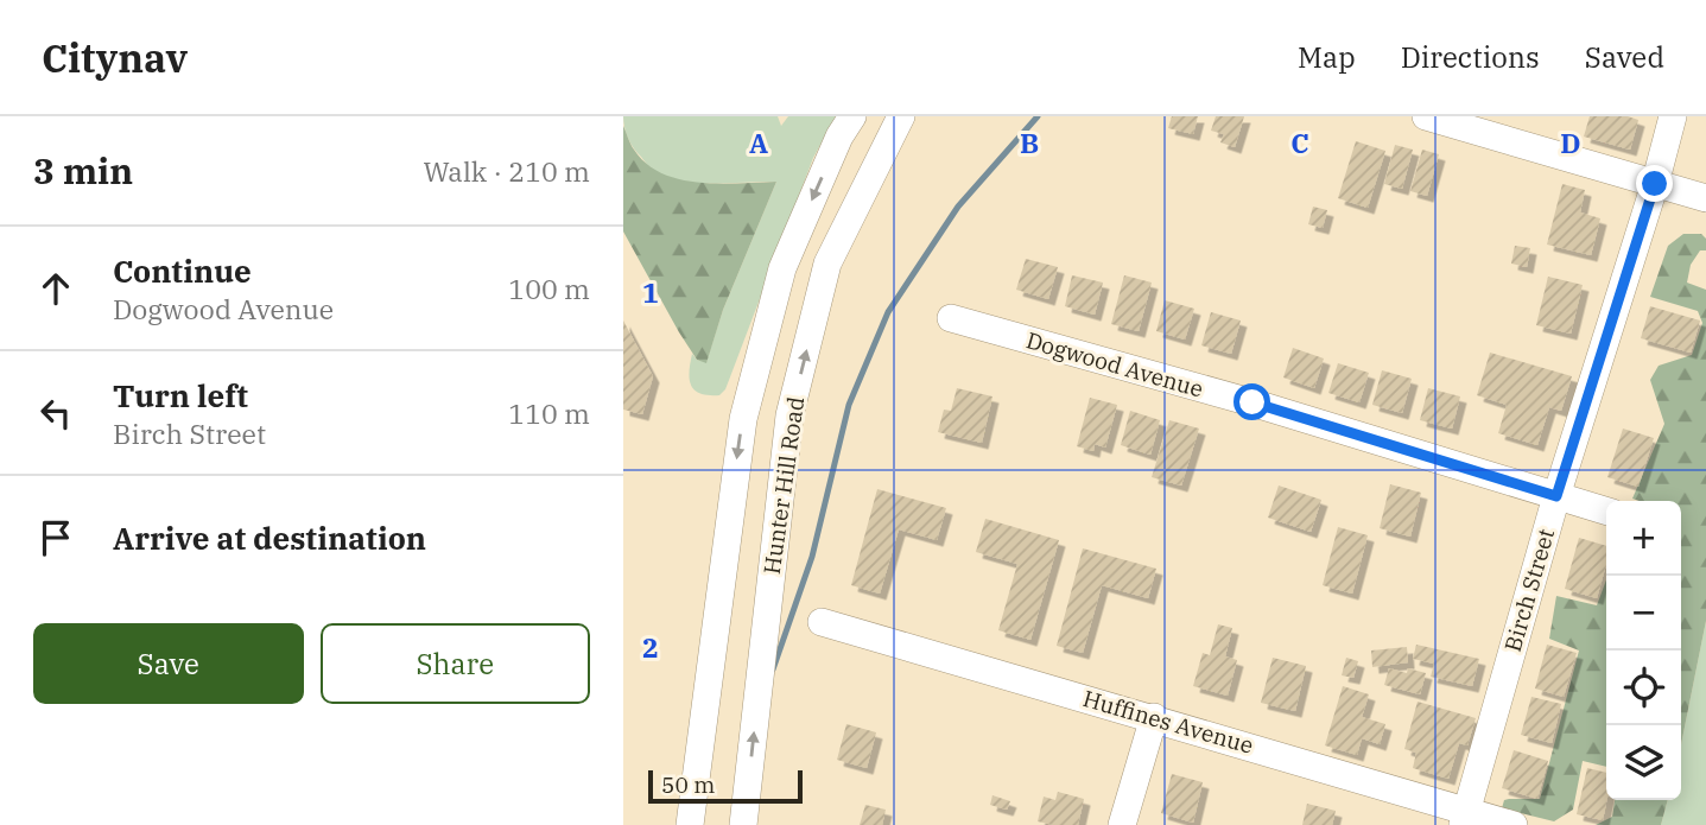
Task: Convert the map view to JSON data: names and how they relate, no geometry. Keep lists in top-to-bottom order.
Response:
{
  "streets": {
    "street": [
      "Dogwood Avenue",
      "Hunter Hill Road",
      "Birch Street",
      "Huffines Avenue"
    ]
  },
  "crossings": [
    ["Dogwood Avenue", "Birch Street"],
    ["Birch Street", "Huffines Avenue"]
  ],
  "scale_bar": "50 m",
  "page": {
    "header": "Citynav",
    "nav": ["Map", "Directions", "Saved"],
    "heading": ["3 min", "Walk · 210 m"],
    "list": [
      ["Continue", "Dogwood Avenue", "100 m"],
      ["Turn left", "Birch Street", "110 m"],
      "Arrive at destination"
    ],
    "map_buttons": ["+", "−"],
    "buttons": ["Save", "Share"],
    "scale": "50 m"
  },
  "grid": {
    "columns": [
      "A",
      "B",
      "C",
      "D"
    ],
    "rows": ["1", "2"]
  }
}
